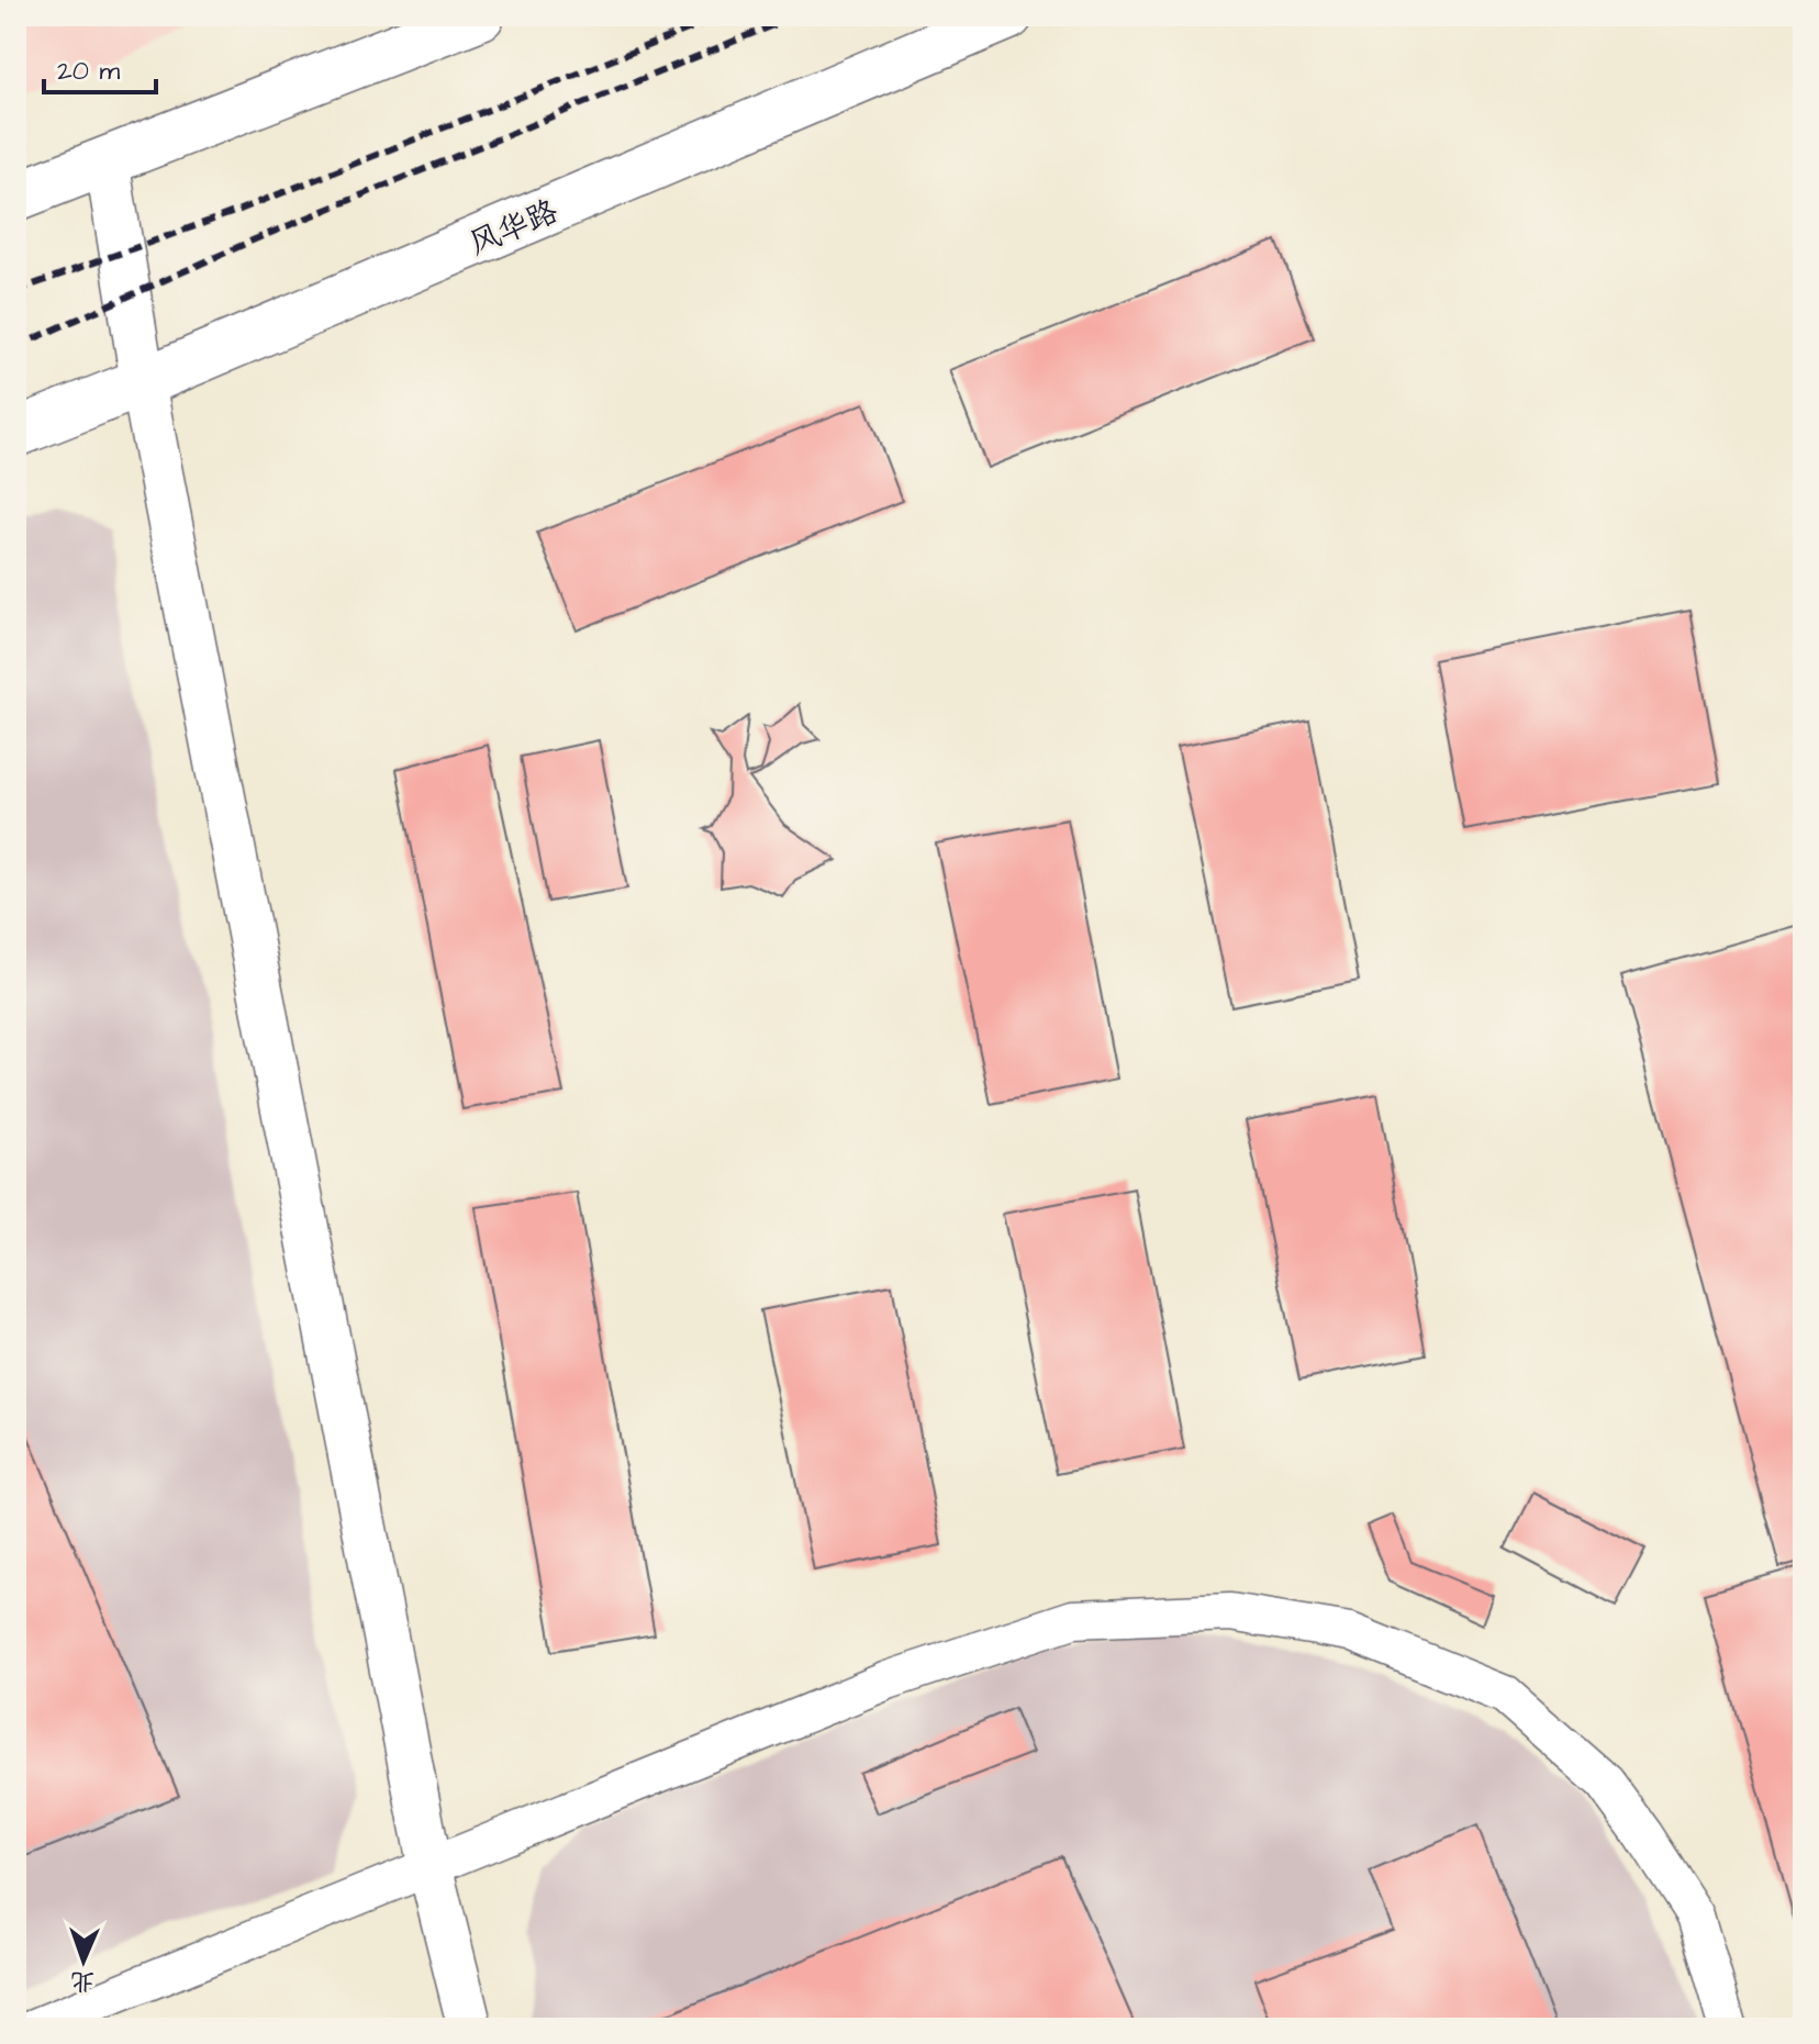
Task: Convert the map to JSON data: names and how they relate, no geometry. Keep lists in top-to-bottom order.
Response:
{
  "streets": {
    "main road": ["风华路"]
  },
  "scale_bar": "20 m",
  "north": "bottom"
}
